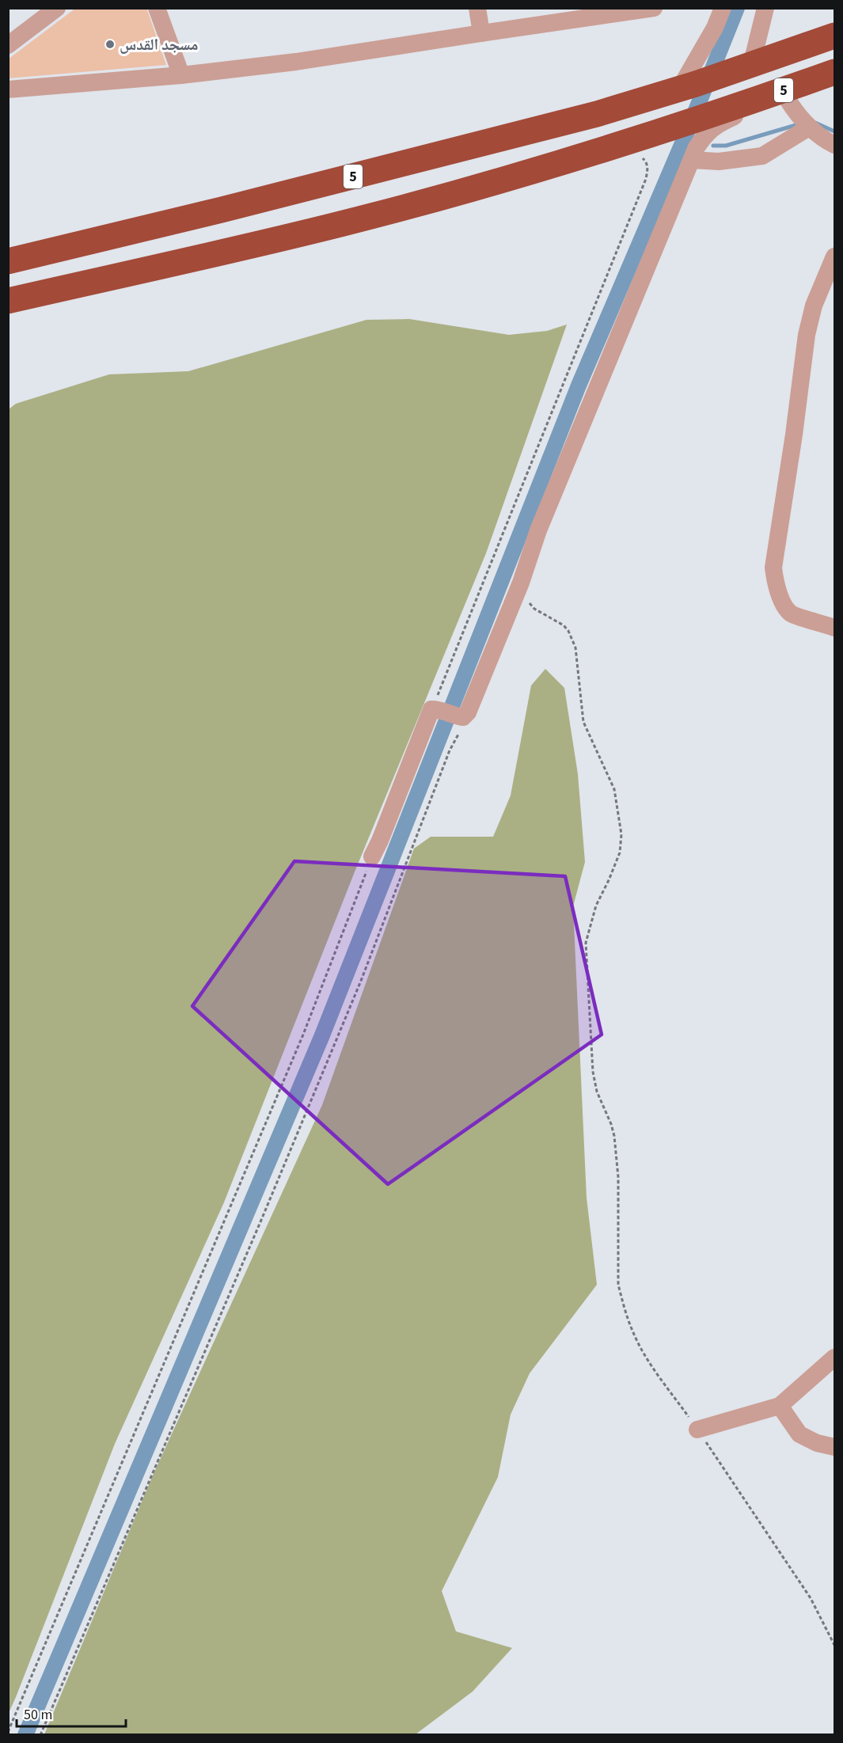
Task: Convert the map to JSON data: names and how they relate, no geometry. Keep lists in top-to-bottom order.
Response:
{
  "streets": {
    "highway": ["5"]
  },
  "places": ["مسجد القدس"],
  "scale_bar": "50 m"
}
